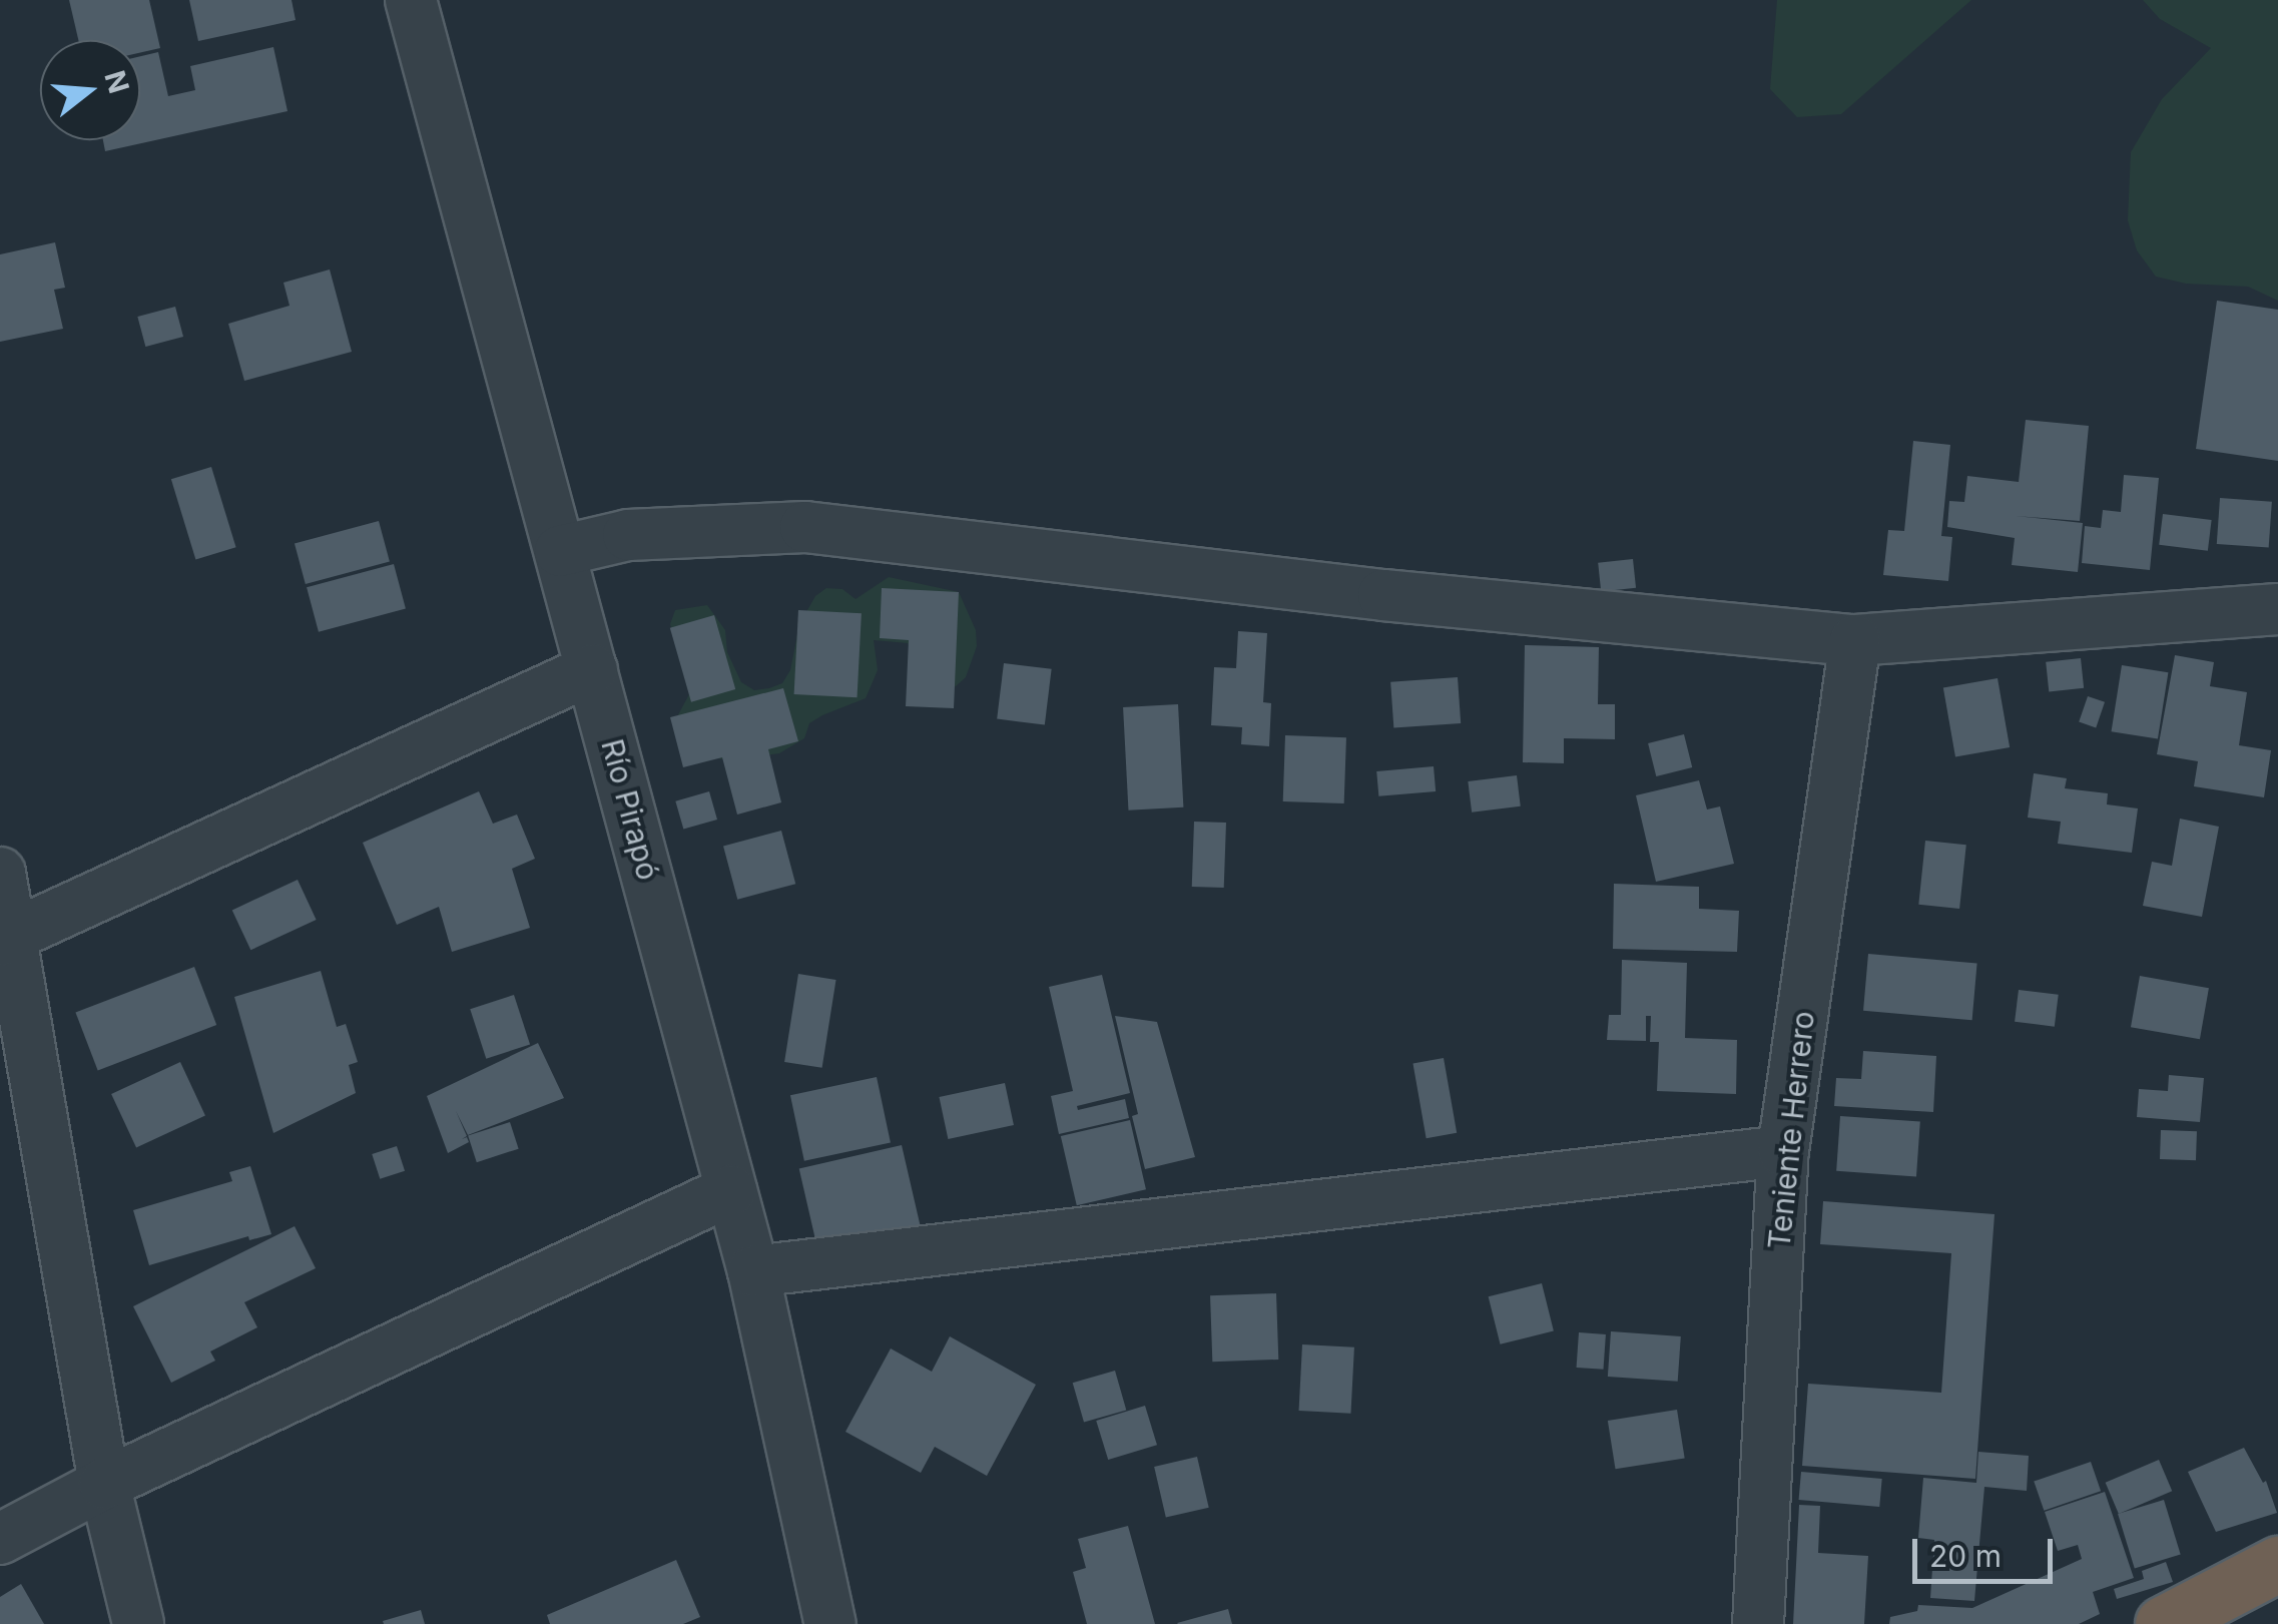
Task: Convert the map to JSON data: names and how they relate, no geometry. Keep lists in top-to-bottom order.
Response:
{
  "streets": {
    "street": ["Río Pirapó", "Teniente Herrero"]
  },
  "scale_bar": "20 m",
  "north": "right"
}
